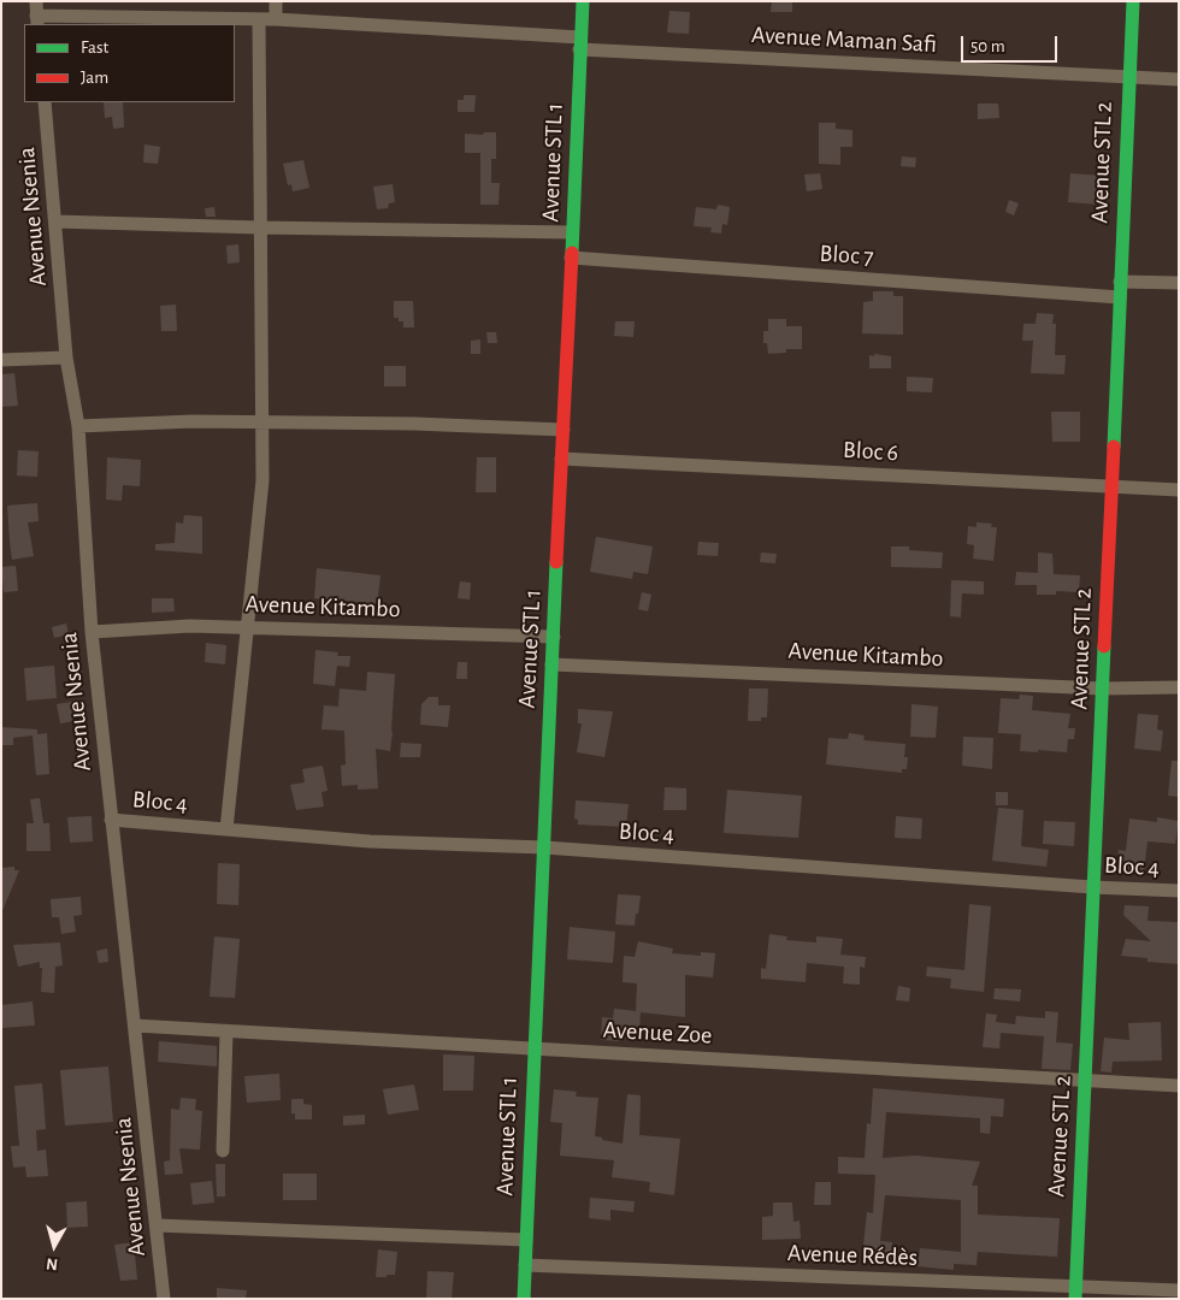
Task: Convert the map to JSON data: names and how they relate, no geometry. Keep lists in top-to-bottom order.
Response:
{
  "streets": {
    "street": [
      "Avenue Maman Safi",
      "Avenue STL 1",
      "Avenue STL 2",
      "Avenue Nsenia",
      "Bloc 7",
      "Bloc 6",
      "Avenue Kitambo",
      "Bloc 4",
      "Avenue Zoe",
      "Avenue Rédès"
    ]
  },
  "crossings": [
    ["Avenue Maman Safi", "Avenue STL 1"],
    ["Avenue Maman Safi", "Avenue STL 2"],
    ["Avenue STL 1", "Bloc 7"],
    ["Avenue STL 1", "Bloc 6"],
    ["Avenue STL 1", "Avenue Kitambo"],
    ["Avenue STL 1", "Bloc 4"],
    ["Avenue STL 1", "Avenue Zoe"],
    ["Avenue STL 1", "Avenue Rédès"],
    ["Avenue STL 2", "Bloc 7"],
    ["Avenue STL 2", "Bloc 6"],
    ["Avenue STL 2", "Avenue Kitambo"],
    ["Avenue STL 2", "Bloc 4"],
    ["Avenue STL 2", "Avenue Zoe"],
    ["Avenue STL 2", "Avenue Rédès"],
    ["Avenue Nsenia", "Avenue Kitambo"],
    ["Avenue Nsenia", "Bloc 4"],
    ["Avenue Nsenia", "Avenue Zoe"]
  ],
  "legend": ["Fast", "Jam"],
  "scale_bar": "50 m",
  "north": "bottom"
}
